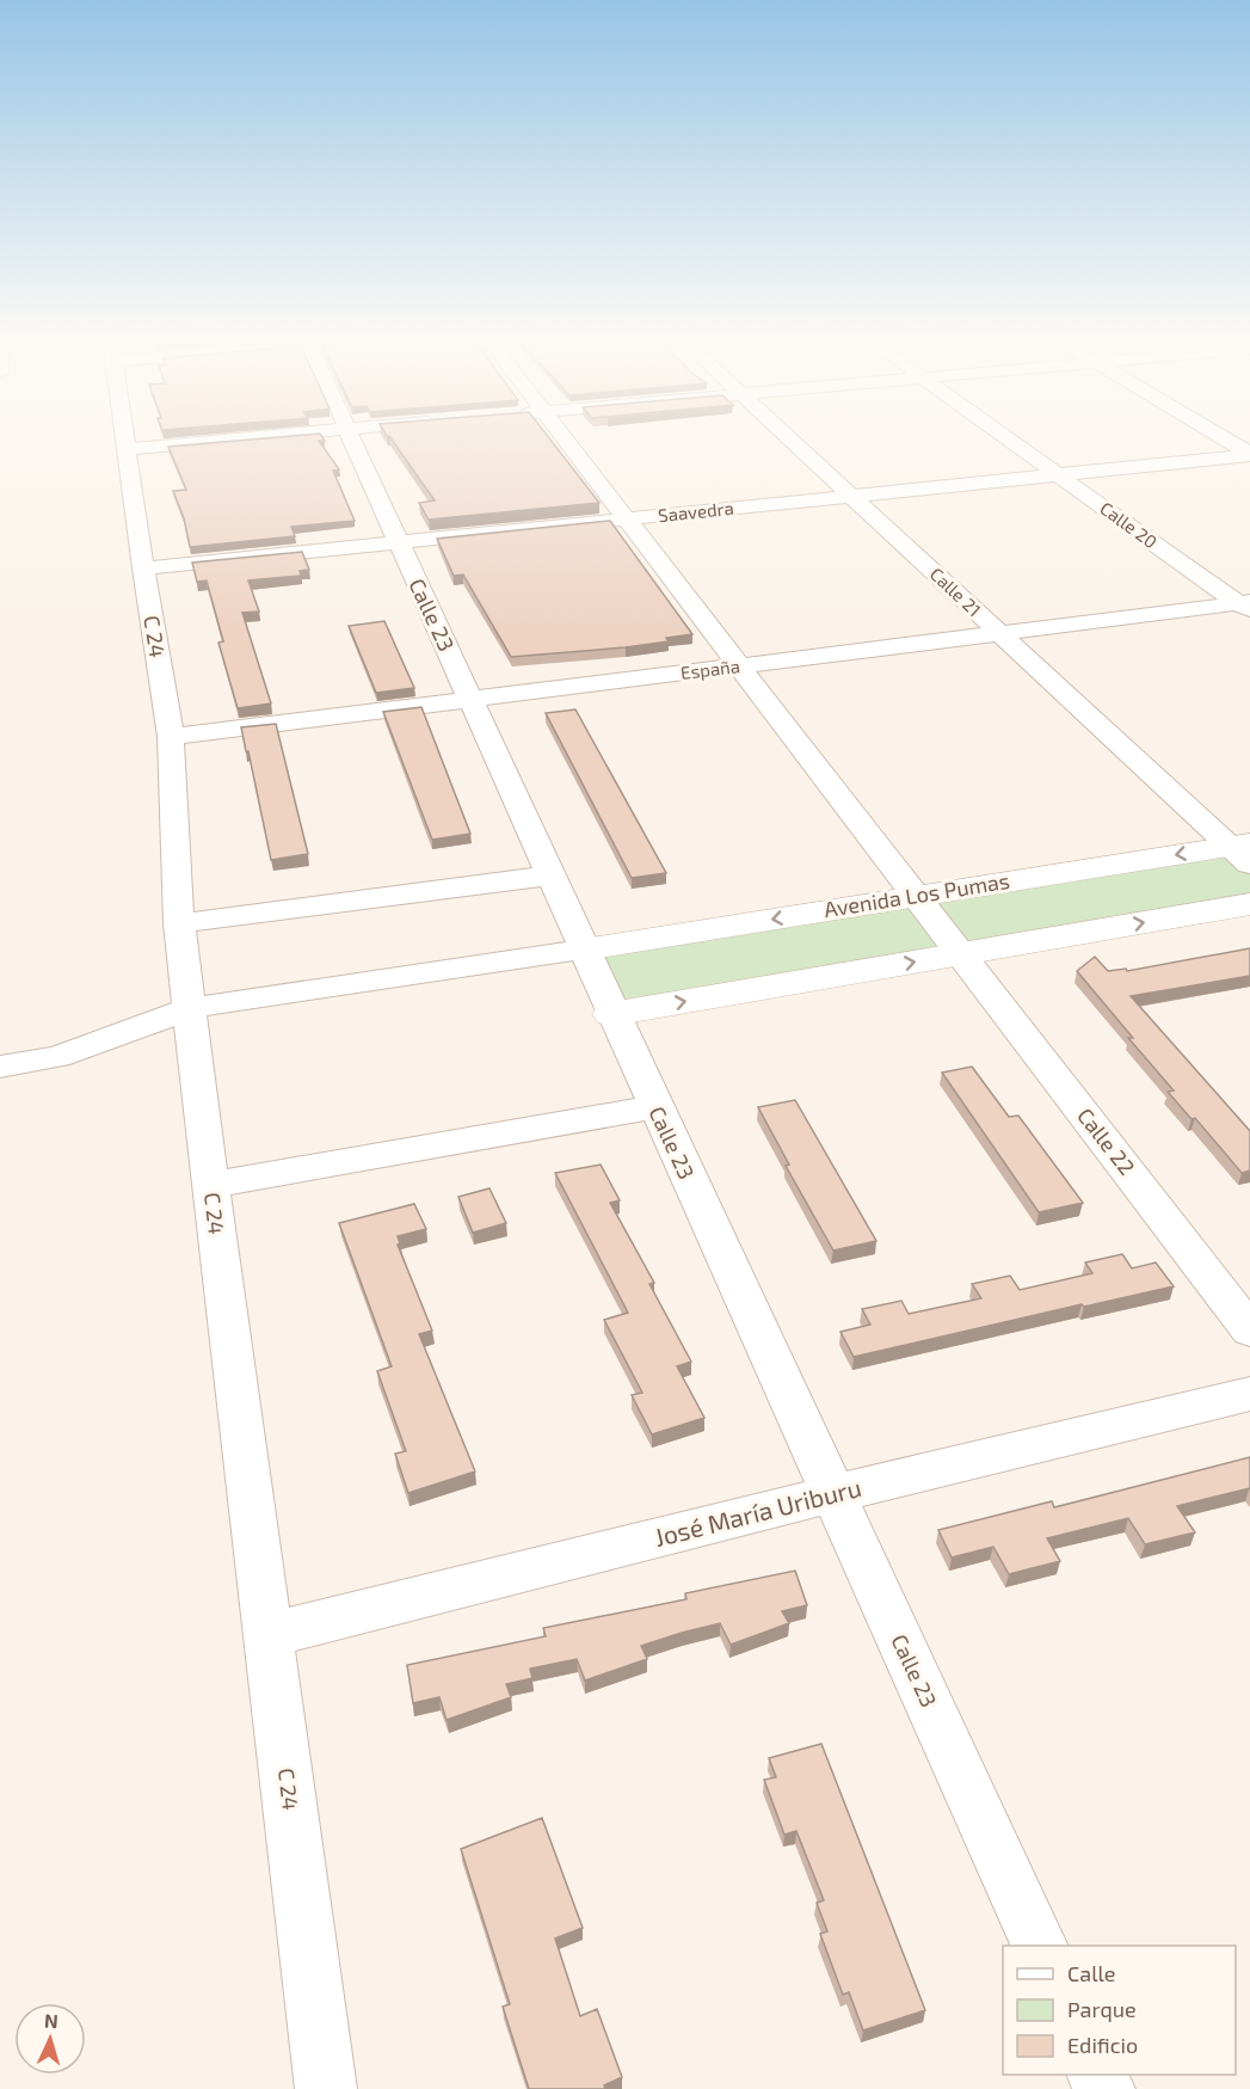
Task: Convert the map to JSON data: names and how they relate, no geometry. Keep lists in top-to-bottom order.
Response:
{
  "streets": {
    "main road": ["Avenida Los Pumas"],
    "street": [
      "Saavedra",
      "Calle 20",
      "Calle 21",
      "Calle 23",
      "C 24",
      "España",
      "Calle 22",
      "José María Uriburu"
    ]
  },
  "crossings": [
    ["Saavedra", "Calle 20"],
    ["Saavedra", "Calle 21"],
    ["Saavedra", "Calle 23"],
    ["Saavedra", "C 24"],
    ["Saavedra", "Calle 22"],
    ["Calle 20", "España"],
    ["Calle 21", "España"],
    ["Calle 21", "Avenida Los Pumas"],
    ["Calle 23", "España"],
    ["Calle 23", "Avenida Los Pumas"],
    ["Calle 23", "José María Uriburu"],
    ["C 24", "España"],
    ["C 24", "José María Uriburu"],
    ["España", "Calle 22"],
    ["Avenida Los Pumas", "Calle 22"]
  ],
  "legend": ["Calle", "Parque", "Edificio"],
  "north": "top"
}
